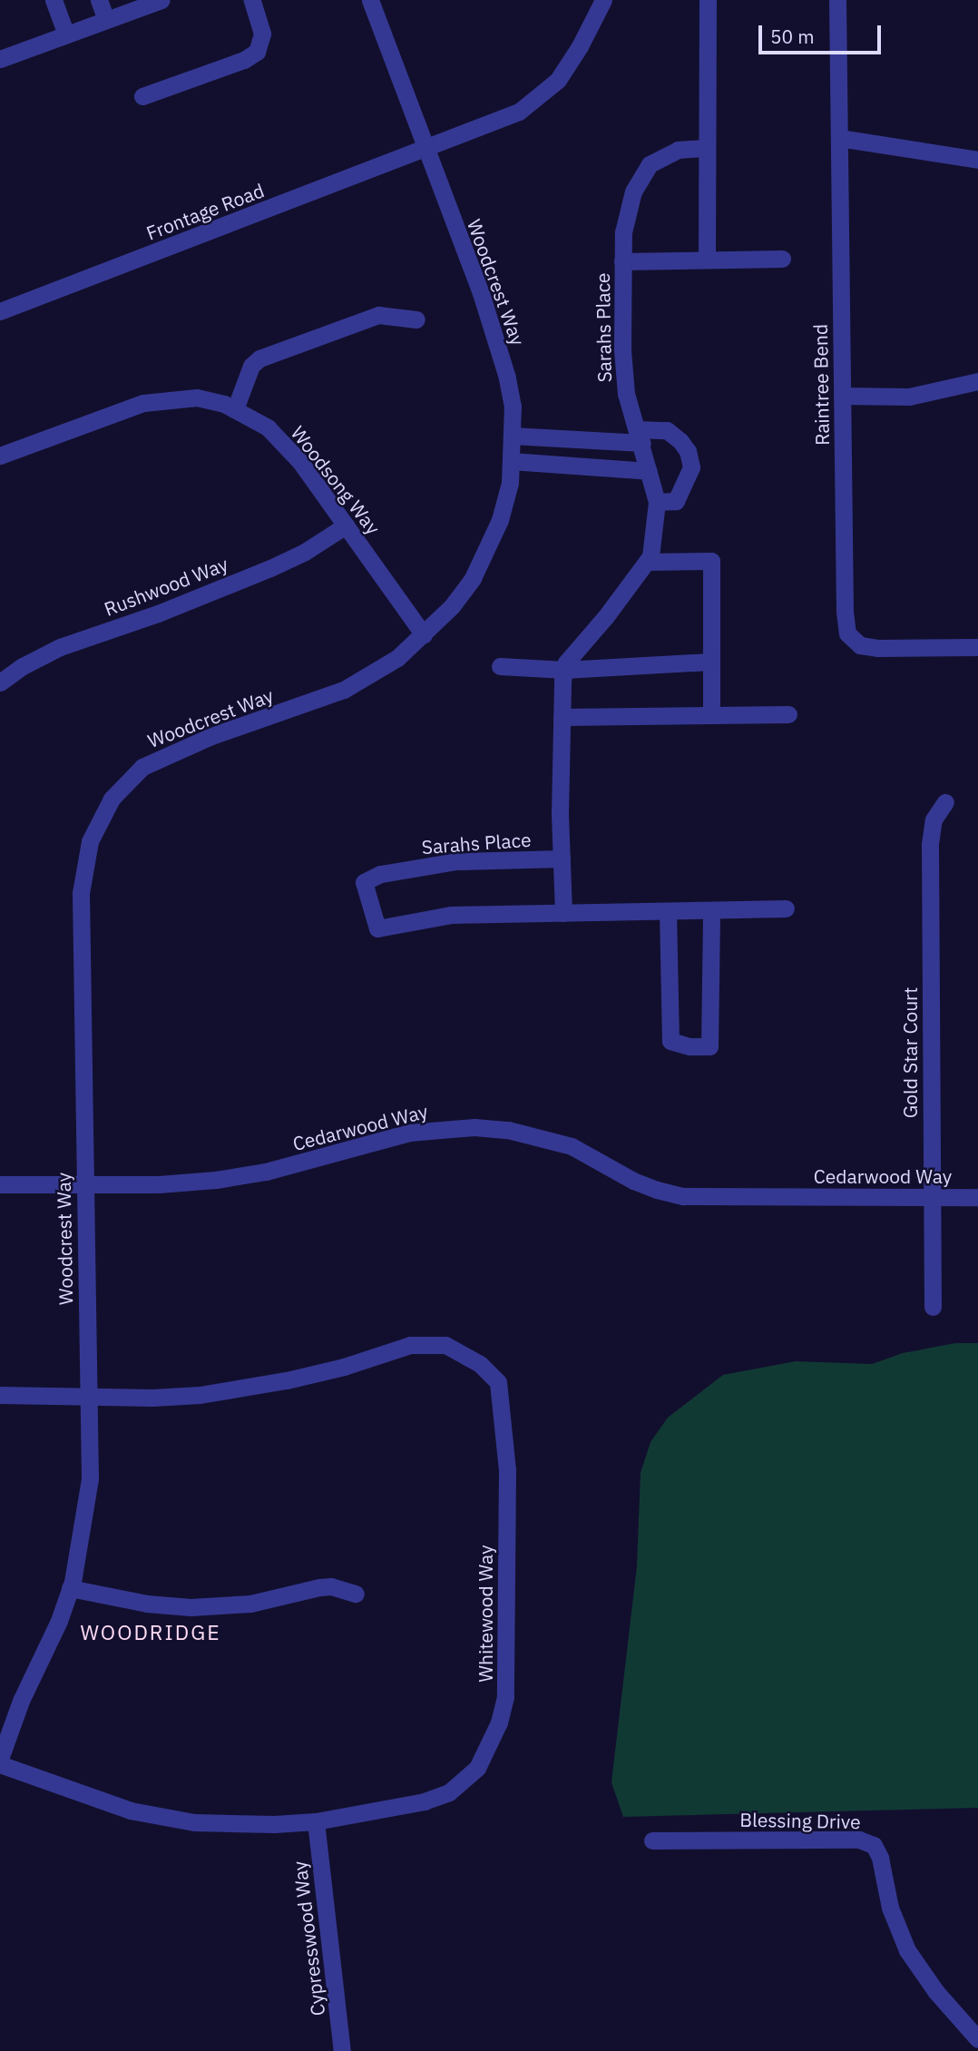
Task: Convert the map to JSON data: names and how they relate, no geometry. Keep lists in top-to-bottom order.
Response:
{
  "streets": {
    "street": [
      "Frontage Road",
      "Woodcrest Way",
      "Sarahs Place",
      "Raintree Bend",
      "Woodsong Way",
      "Rushwood Way",
      "Gold Star Court",
      "Cedarwood Way",
      "Whitewood Way",
      "Blessing Drive",
      "Cypresswood Way"
    ]
  },
  "crossings": [
    ["Frontage Road", "Woodcrest Way"],
    ["Woodcrest Way", "Woodsong Way"],
    ["Woodcrest Way", "Cedarwood Way"],
    ["Woodcrest Way", "Whitewood Way"],
    ["Woodsong Way", "Rushwood Way"],
    ["Gold Star Court", "Cedarwood Way"],
    ["Whitewood Way", "Cypresswood Way"]
  ],
  "districts": ["WOODRIDGE"],
  "scale_bar": "50 m"
}
